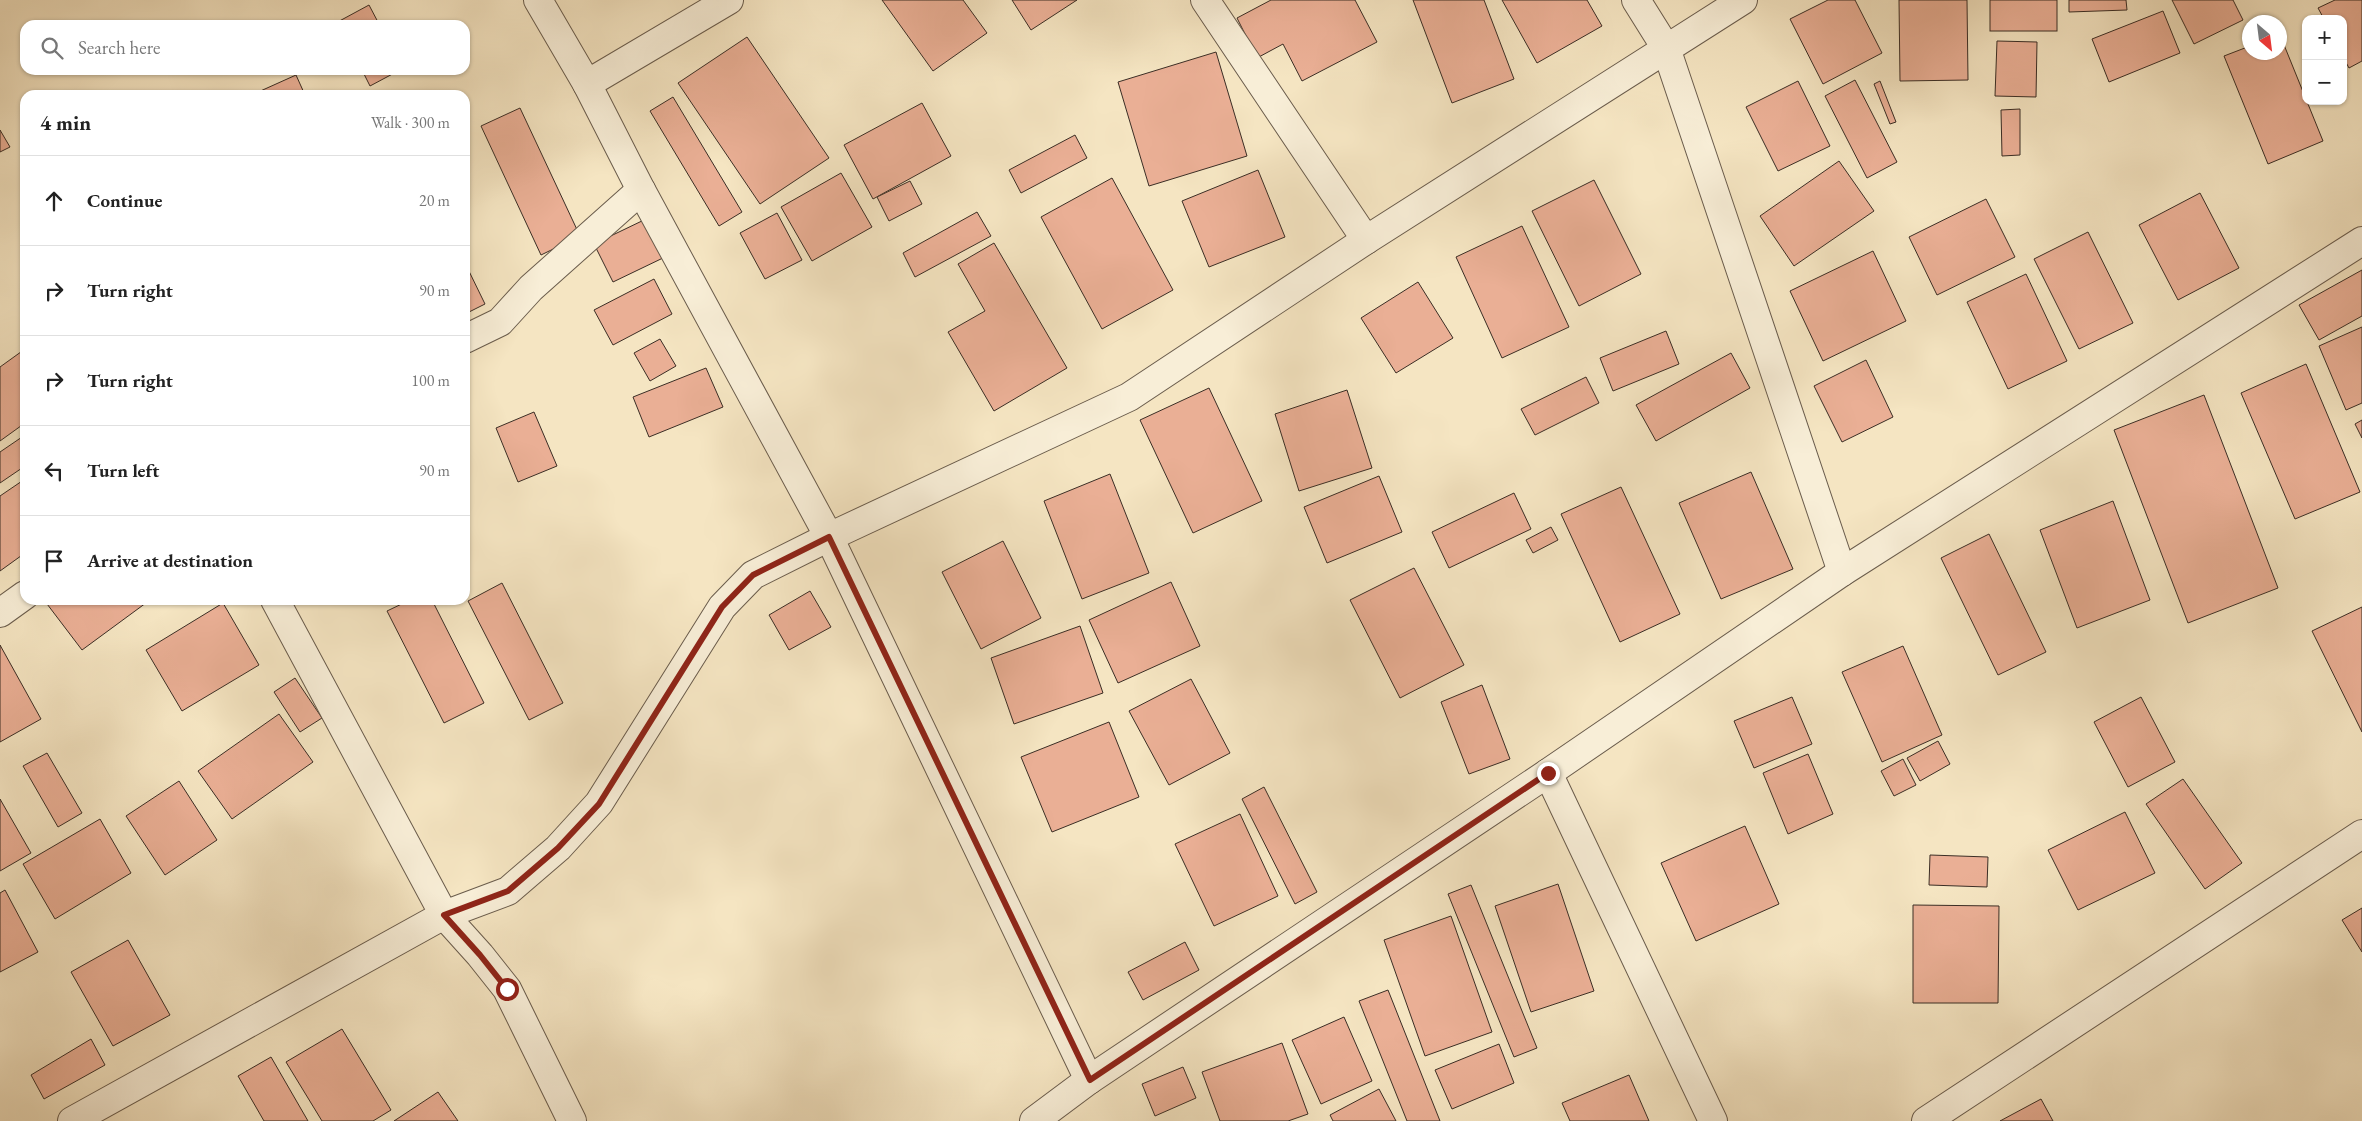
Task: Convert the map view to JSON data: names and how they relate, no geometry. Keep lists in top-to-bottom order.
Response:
{
  "north": "bottom right",
  "page": {
    "map_buttons": ["+", "−"],
    "search": "Search here",
    "heading": ["4 min", "Walk · 300 m"],
    "list": [
      ["Continue", "20 m"],
      ["Turn right", "90 m"],
      ["Turn right", "100 m"],
      ["Turn left", "90 m"],
      "Arrive at destination"
    ]
  }
}
